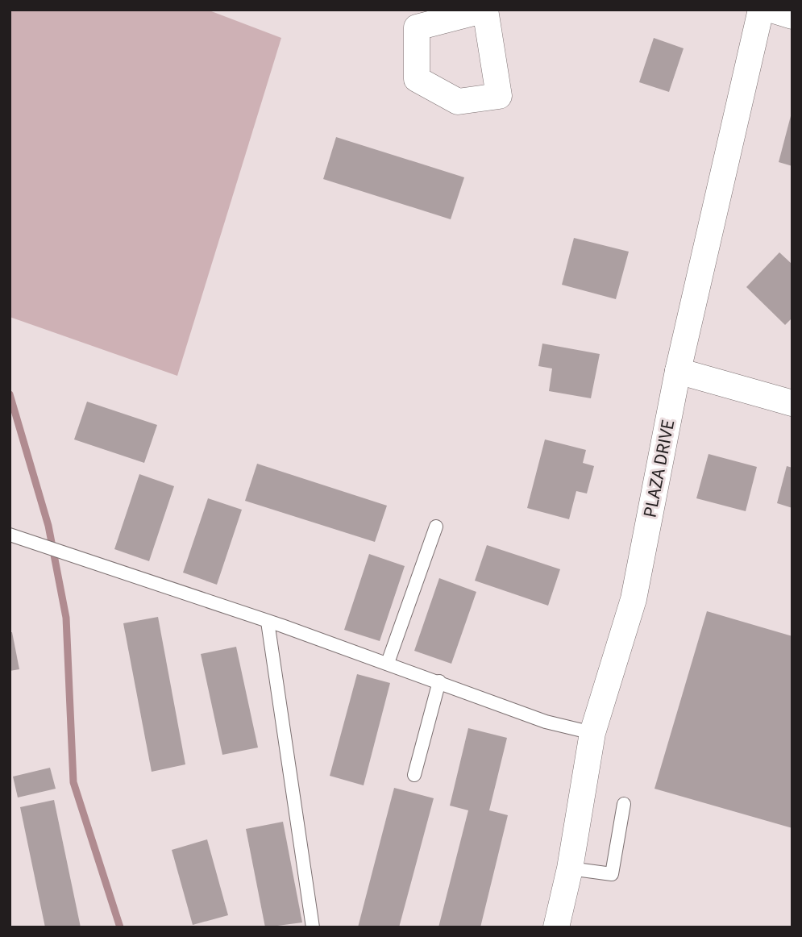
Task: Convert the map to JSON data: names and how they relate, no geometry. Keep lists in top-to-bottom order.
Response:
{
  "streets": {
    "street": ["PLAZA DRIVE"]
  }
}
